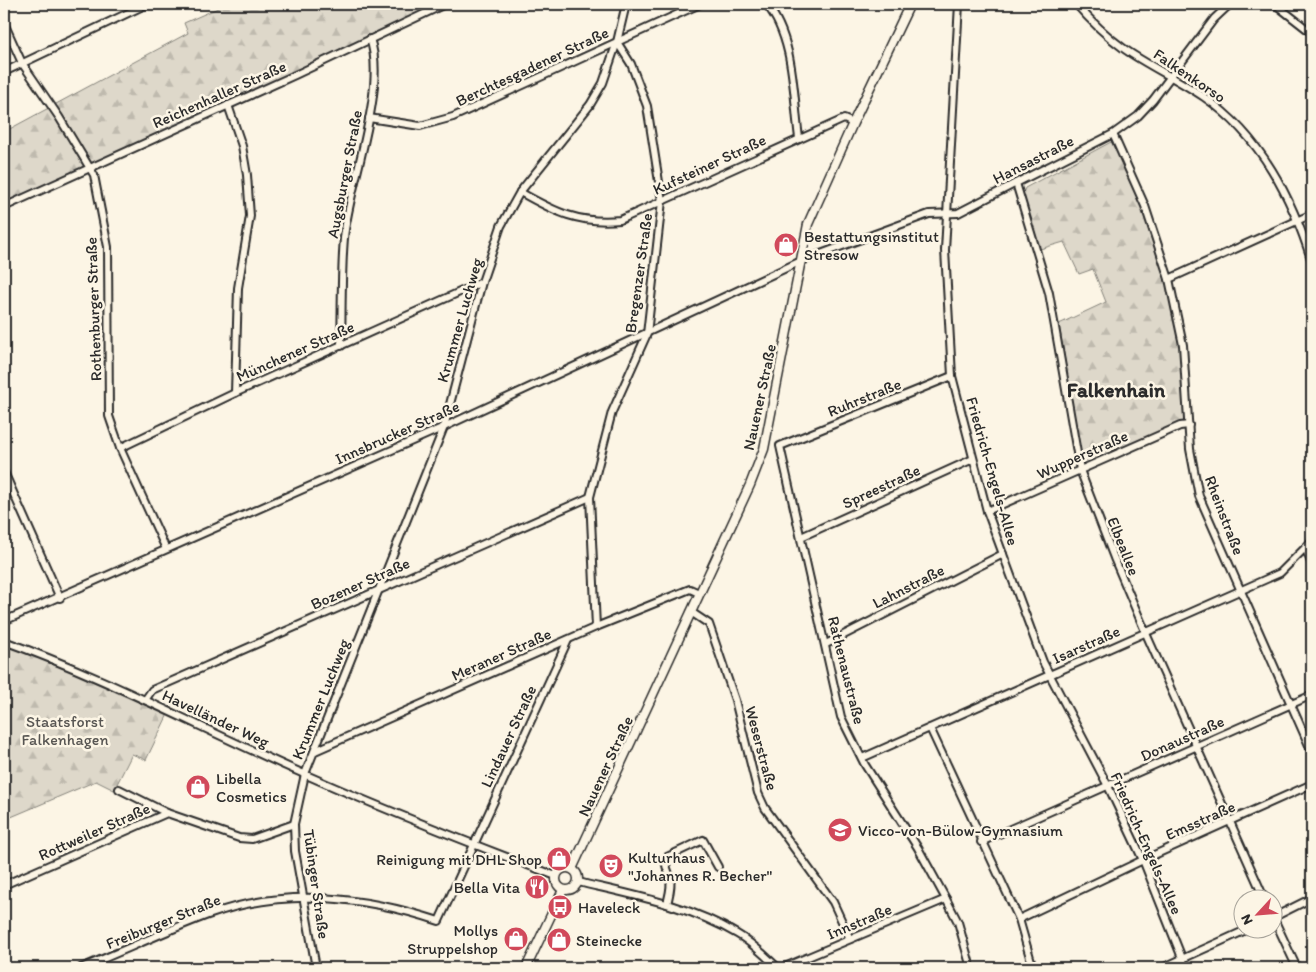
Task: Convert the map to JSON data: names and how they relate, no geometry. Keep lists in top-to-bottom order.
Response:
{
  "streets": {
    "main road": ["Nauener Straße"],
    "street": [
      "Berchtesgadener Straße",
      "Falkenkorso",
      "Reichenhaller Straße",
      "Hansastraße",
      "Kufsteiner Straße",
      "Augsburger Straße",
      "Bregenzer Straße",
      "Rothenburger Straße",
      "Krummer Luchweg",
      "Münchener Straße",
      "Ruhrstraße",
      "Innsbrucker Straße",
      "Wupperstraße",
      "Friedrich-Engels-Allee",
      "Spreestraße",
      "Rheinstraße",
      "Elbeallee",
      "Bozener Straße",
      "Lahnstraße",
      "Isarstraße",
      "Meraner Straße",
      "Rathenaustraße",
      "Havelländer Weg",
      "Lindauer Straße",
      "Donaustraße",
      "Weserstraße",
      "Emsstraße",
      "Rottweiler Straße",
      "Tübinger Straße",
      "Freiburger Straße",
      "Innstraße"
    ]
  },
  "crossings": [
    ["Berchtesgadener Straße", "Augsburger Straße"],
    ["Berchtesgadener Straße", "Bregenzer Straße"],
    ["Berchtesgadener Straße", "Krummer Luchweg"],
    ["Falkenkorso", "Hansastraße"],
    ["Reichenhaller Straße", "Augsburger Straße"],
    ["Reichenhaller Straße", "Rothenburger Straße"],
    ["Hansastraße", "Nauener Straße"],
    ["Hansastraße", "Innsbrucker Straße"],
    ["Hansastraße", "Friedrich-Engels-Allee"],
    ["Hansastraße", "Rheinstraße"],
    ["Hansastraße", "Elbeallee"],
    ["Kufsteiner Straße", "Bregenzer Straße"],
    ["Kufsteiner Straße", "Krummer Luchweg"],
    ["Kufsteiner Straße", "Nauener Straße"],
    ["Augsburger Straße", "Münchener Straße"],
    ["Bregenzer Straße", "Krummer Luchweg"],
    ["Bregenzer Straße", "Innsbrucker Straße"],
    ["Bregenzer Straße", "Bozener Straße"],
    ["Bregenzer Straße", "Meraner Straße"],
    ["Rothenburger Straße", "Münchener Straße"],
    ["Rothenburger Straße", "Innsbrucker Straße"],
    ["Krummer Luchweg", "Münchener Straße"],
    ["Krummer Luchweg", "Innsbrucker Straße"],
    ["Krummer Luchweg", "Bozener Straße"],
    ["Krummer Luchweg", "Meraner Straße"],
    ["Krummer Luchweg", "Havelländer Weg"],
    ["Krummer Luchweg", "Tübinger Straße"],
    ["Nauener Straße", "Innsbrucker Straße"],
    ["Nauener Straße", "Meraner Straße"],
    ["Nauener Straße", "Havelländer Weg"],
    ["Nauener Straße", "Weserstraße"],
    ["Ruhrstraße", "Friedrich-Engels-Allee"],
    ["Ruhrstraße", "Rathenaustraße"],
    ["Wupperstraße", "Friedrich-Engels-Allee"],
    ["Wupperstraße", "Rheinstraße"],
    ["Wupperstraße", "Elbeallee"],
    ["Friedrich-Engels-Allee", "Spreestraße"],
    ["Friedrich-Engels-Allee", "Lahnstraße"],
    ["Friedrich-Engels-Allee", "Isarstraße"],
    ["Friedrich-Engels-Allee", "Donaustraße"],
    ["Friedrich-Engels-Allee", "Emsstraße"],
    ["Spreestraße", "Rathenaustraße"],
    ["Rheinstraße", "Isarstraße"],
    ["Rheinstraße", "Donaustraße"],
    ["Elbeallee", "Isarstraße"],
    ["Elbeallee", "Donaustraße"],
    ["Elbeallee", "Emsstraße"],
    ["Bozener Straße", "Havelländer Weg"],
    ["Lahnstraße", "Rathenaustraße"],
    ["Isarstraße", "Rathenaustraße"],
    ["Meraner Straße", "Lindauer Straße"],
    ["Rathenaustraße", "Innstraße"],
    ["Havelländer Weg", "Lindauer Straße"],
    ["Havelländer Weg", "Tübinger Straße"],
    ["Havelländer Weg", "Freiburger Straße"],
    ["Lindauer Straße", "Freiburger Straße"],
    ["Weserstraße", "Innstraße"],
    ["Tübinger Straße", "Freiburger Straße"]
  ],
  "districts": ["Falkenhain"],
  "parks": ["Staatsforst Falkenhagen"],
  "places": {
    "shop": [
      "Bestattungsinstitut Stresow",
      "Libella Cosmetics",
      "Reinigung mit DHL Shop",
      "Mollys Struppelshop",
      "Steinecke"
    ],
    "school or university": ["Vicco-von-Bülow-Gymnasium"],
    "theatre": ["Kulturhaus \"Johannes R. Becher\""],
    "restaurant": ["Bella Vita"],
    "bus stop": ["Haveleck"]
  },
  "north": "bottom left"
}
